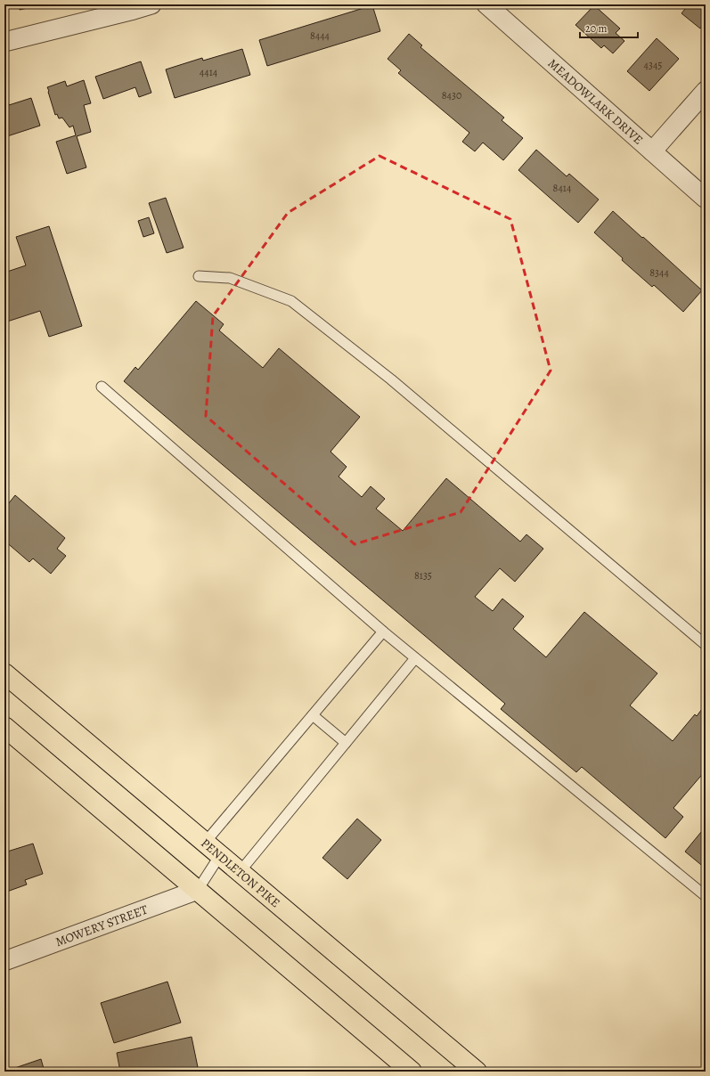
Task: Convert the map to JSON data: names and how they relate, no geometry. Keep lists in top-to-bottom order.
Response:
{
  "streets": {
    "main road": ["PENDLETON PIKE"],
    "street": ["MEADOWLARK DRIVE", "MOWERY STREET"]
  },
  "house_numbers": [
    "8444",
    "4345",
    "4414",
    "8430",
    "8414",
    "8344",
    "8135"
  ],
  "scale_bar": "20 m"
}
